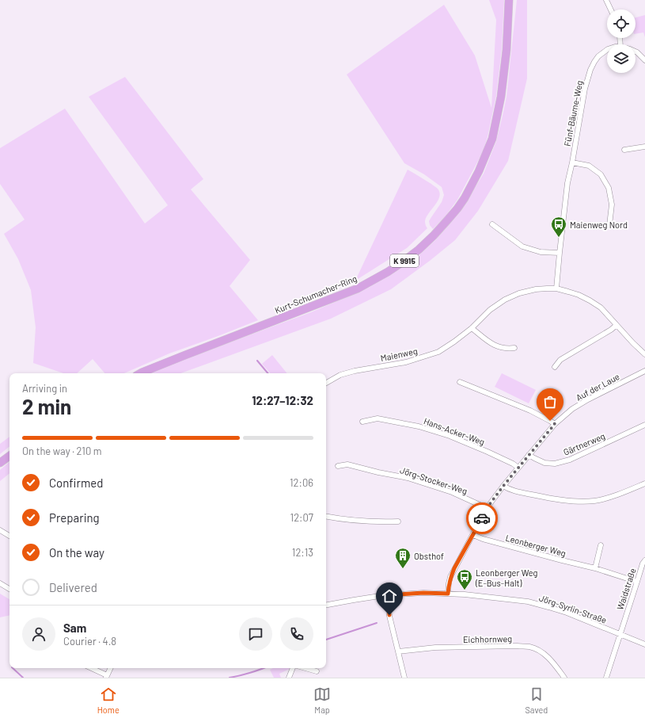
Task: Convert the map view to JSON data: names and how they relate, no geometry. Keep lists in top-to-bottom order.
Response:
{
  "streets": {
    "main road": ["K 9915", "Kurt-Schumacher-Ring"],
    "street": [
      "Fünf-Bäume-Weg",
      "Maienweg",
      "Auf der Laue",
      "Hans-Acker-Weg",
      "Gärtnerweg",
      "Jörg-Stocker-Weg",
      "Leonberger Weg",
      "Waidstraße",
      "Jörg-Syrlin-Straße",
      "Eichhornweg"
    ]
  },
  "crossings": [
    ["Fünf-Bäume-Weg", "Maienweg"],
    ["Auf der Laue", "Hans-Acker-Weg"],
    ["Auf der Laue", "Gärtnerweg"],
    ["Auf der Laue", "Jörg-Stocker-Weg"],
    ["Auf der Laue", "Leonberger Weg"],
    ["Auf der Laue", "Jörg-Syrlin-Straße"],
    ["Leonberger Weg", "Waidstraße"],
    ["Waidstraße", "Jörg-Syrlin-Straße"]
  ],
  "places": {
    "bus stop": ["Maienweg Nord", "Leonberger Weg (E-Bus-Halt)"],
    "building": ["Obsthof"]
  },
  "page": {
    "heading": ["2 min", "Arriving in", "12:27–12:32"],
    "panel": ["Sam", "Courier · 4.8"],
    "bar": "On the way · 210 m",
    "list": [
      ["Confirmed", "12:06"],
      ["Preparing", "12:07"],
      ["On the way", "12:13"],
      "Delivered"
    ],
    "tabs": ["Home", "Map", "Saved"]
  }
}
